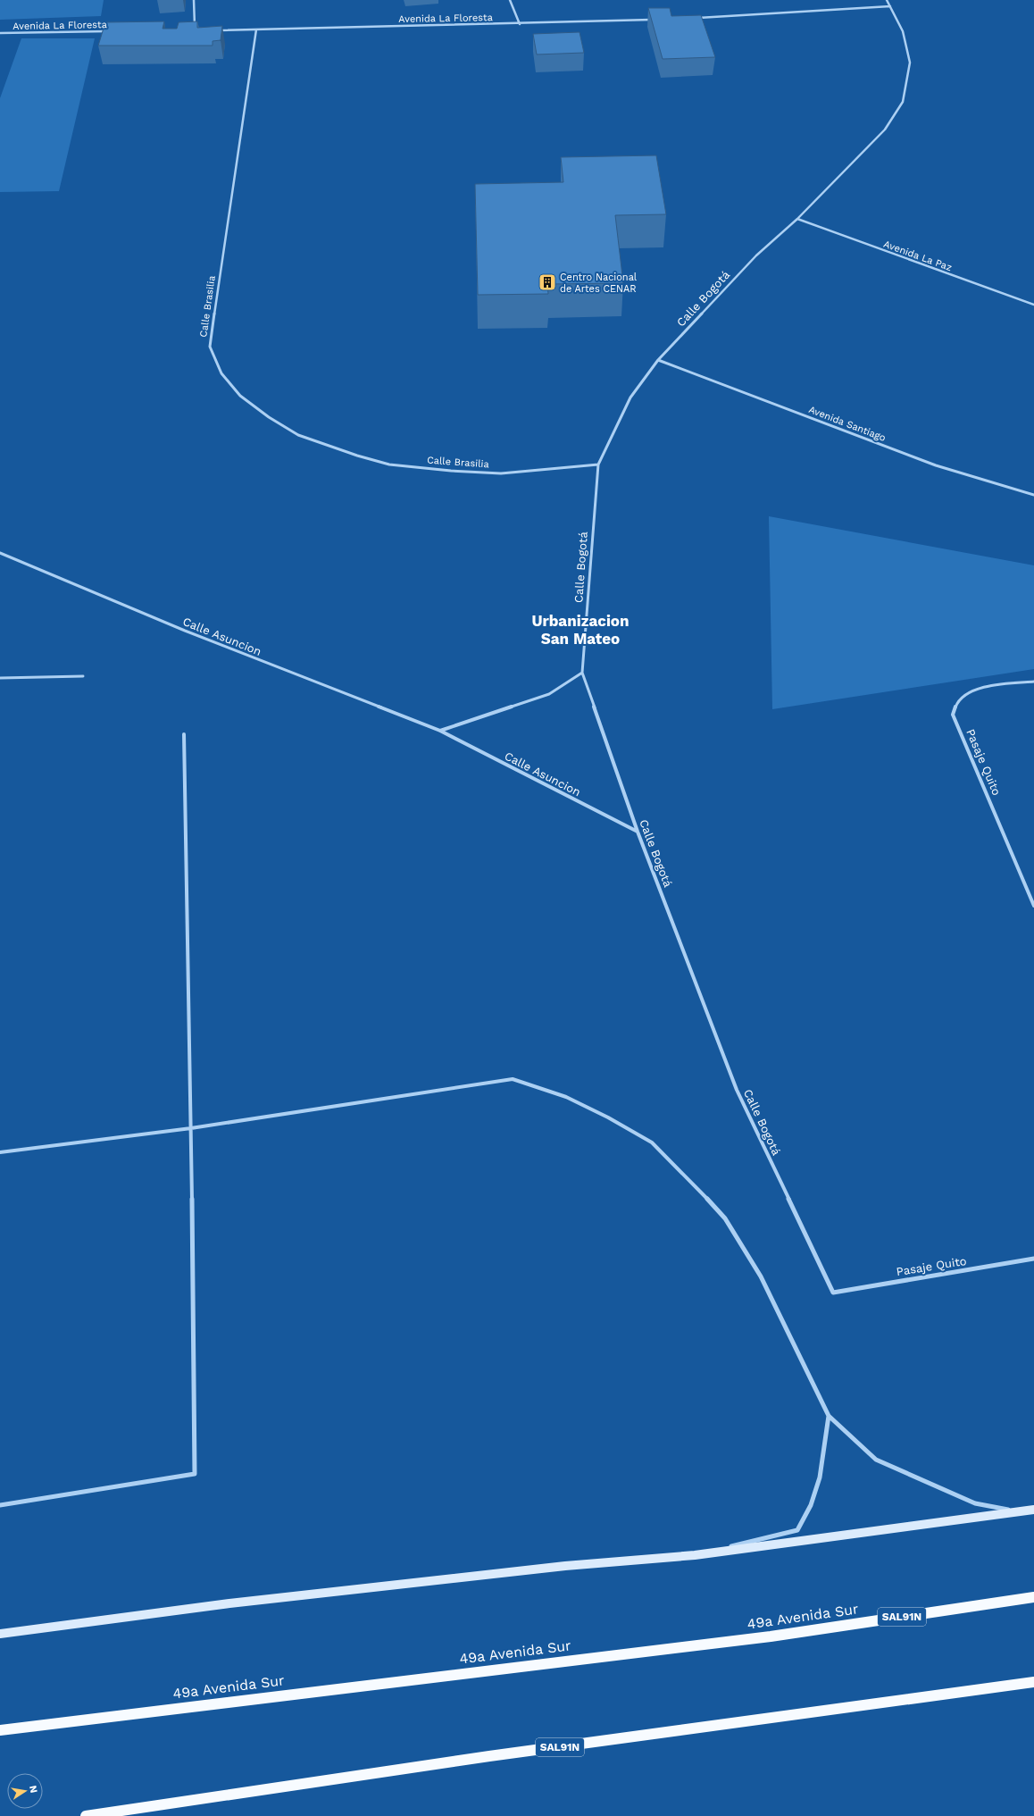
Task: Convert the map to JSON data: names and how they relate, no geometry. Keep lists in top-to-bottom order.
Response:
{
  "streets": {
    "main road": ["49a Avenida Sur", "SAL91N"],
    "street": [
      "Avenida La Floresta",
      "Avenida La Paz",
      "Calle Bogotá",
      "Calle Brasilia",
      "Avenida Santiago",
      "Calle Asuncion",
      "Pasaje Quito"
    ]
  },
  "crossings": [
    ["Avenida La Floresta", "Calle Brasilia"],
    ["Avenida La Paz", "Calle Bogotá"],
    ["Calle Bogotá", "Calle Brasilia"],
    ["Calle Bogotá", "Avenida Santiago"],
    ["Calle Bogotá", "Calle Asuncion"],
    ["Calle Bogotá", "Pasaje Quito"]
  ],
  "districts": ["Urbanizacion San Mateo"],
  "places": {
    "building": ["Centro Nacional de Artes CENAR"]
  },
  "north": "right"
}
